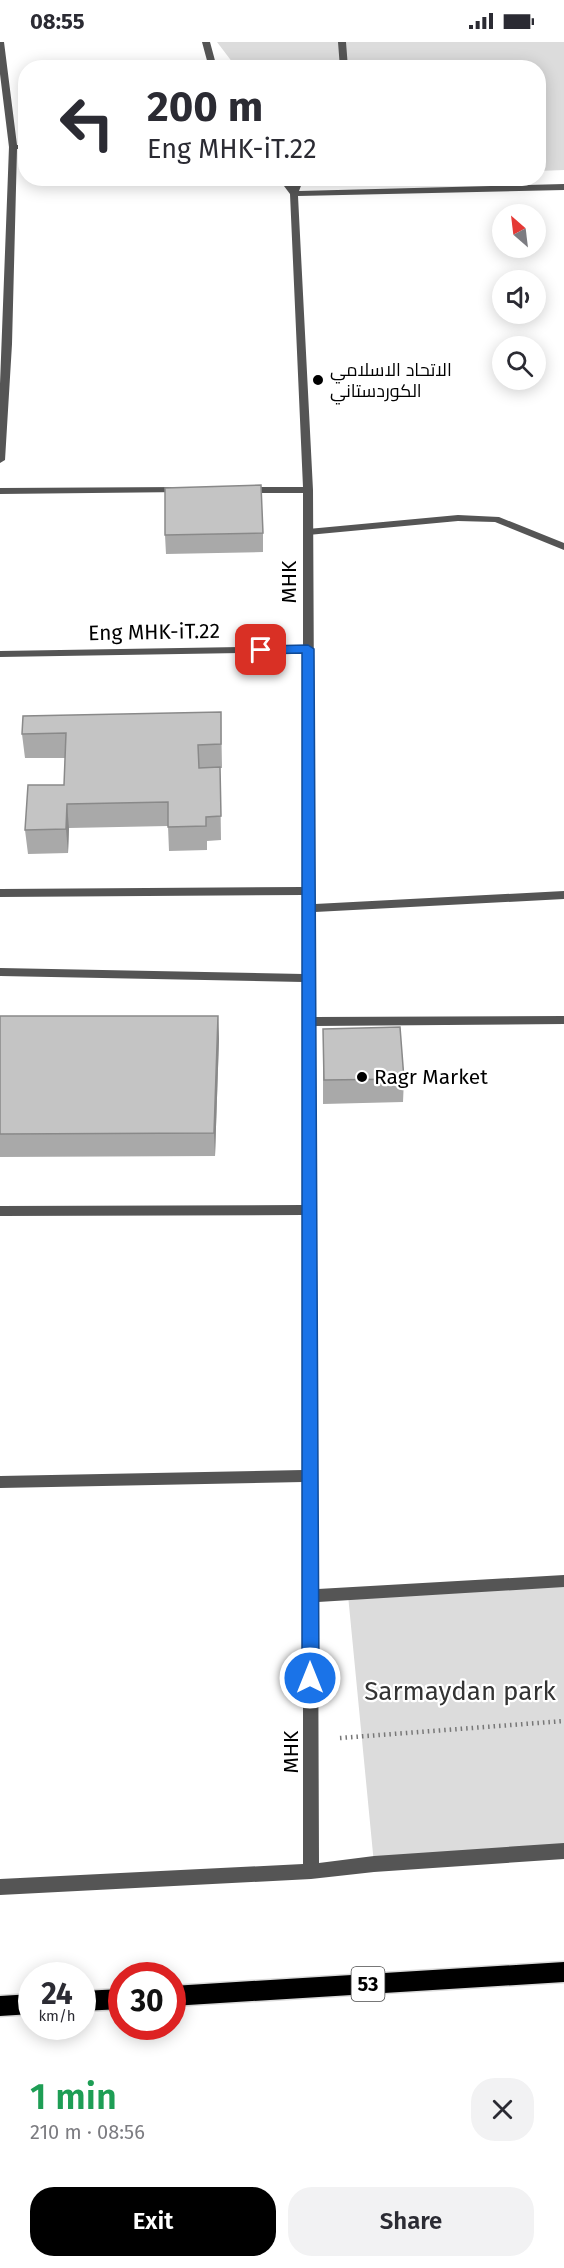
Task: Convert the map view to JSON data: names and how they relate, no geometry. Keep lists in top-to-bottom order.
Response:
{
  "streets": {
    "main road": ["53"],
    "street": ["MHK", "Eng MHK-iT.22"]
  },
  "crossings": [
    ["MHK", "Eng MHK-iT.22"]
  ],
  "parks": ["Sarmaydan park"],
  "places": ["الاتحاد الاسلامي الكوردستاني", "Ragr Market"],
  "north": "top left",
  "page": {
    "status": "08:55",
    "turn": ["200 m", "Eng MHK-iT.22"],
    "speed": "24 km/h",
    "limit": "30",
    "heading": ["1 min", "210 m · 08:56"],
    "buttons": ["Exit", "Share"]
  }
}
